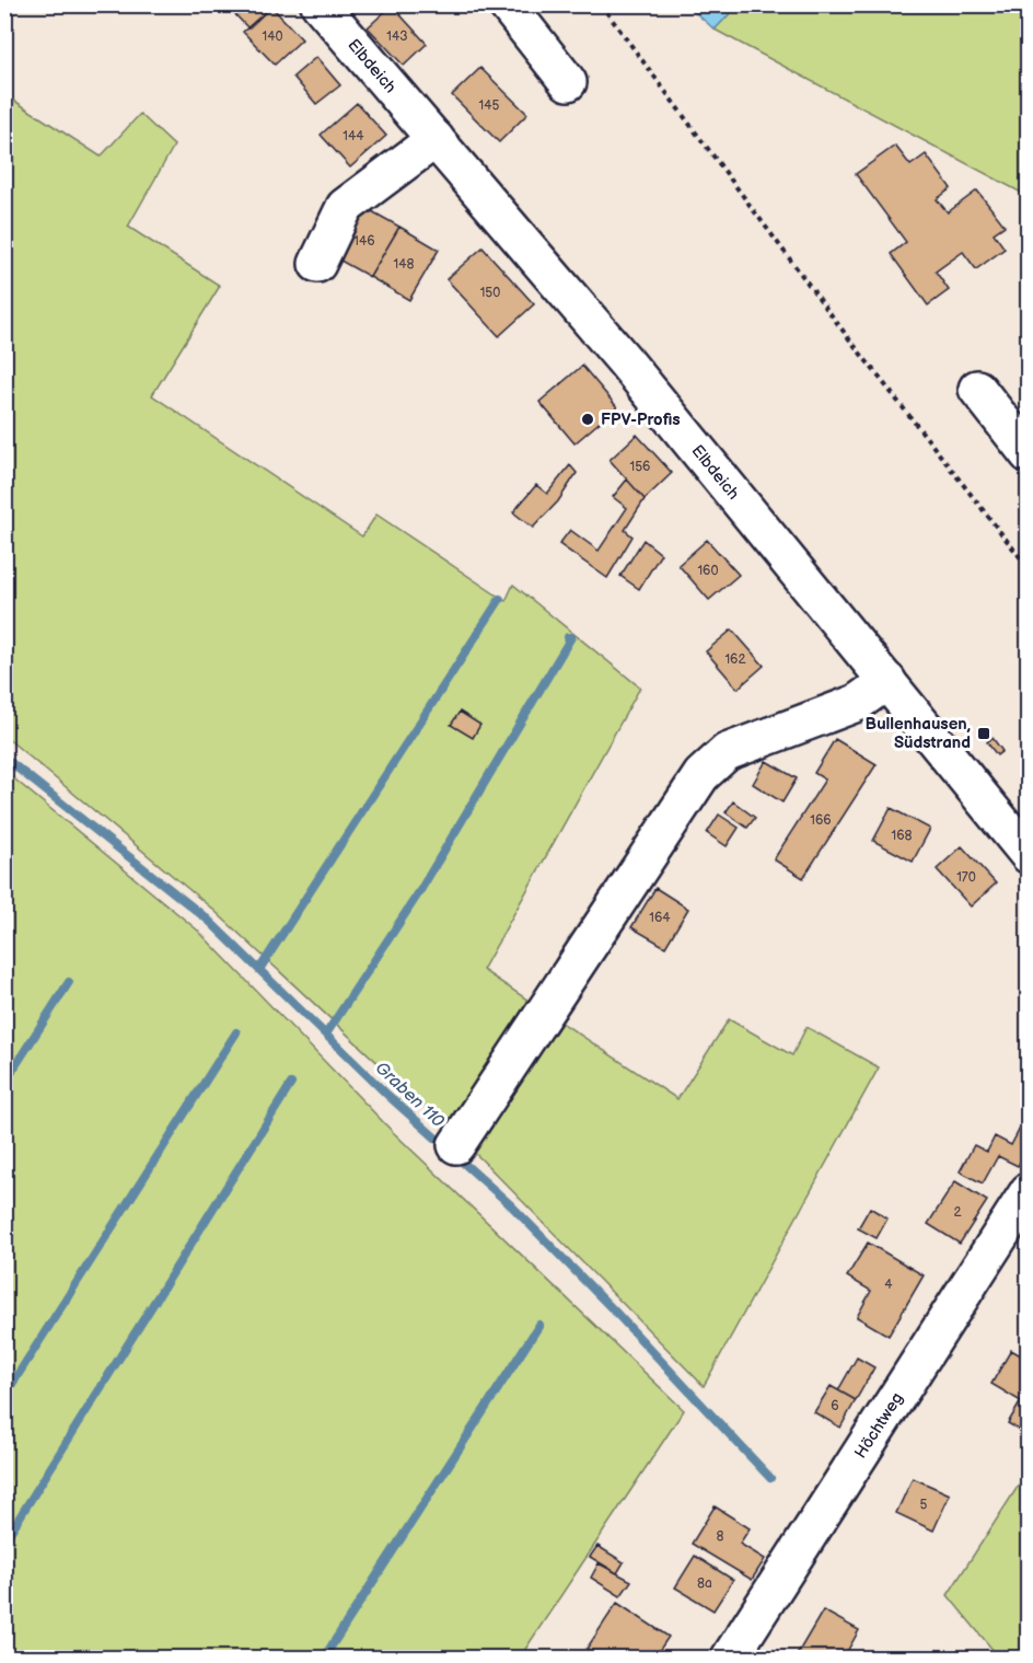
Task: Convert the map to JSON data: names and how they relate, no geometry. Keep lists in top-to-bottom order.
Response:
{
  "streets": {
    "street": ["Elbdeich", "Höchtweg"]
  },
  "water": ["Graben 110"],
  "places": {
    "other": ["FPV-Profis"],
    "transit": ["Bullenhausen, Südstrand"]
  },
  "house_numbers": [
    "140",
    "143",
    "145",
    "144",
    "146",
    "148",
    "150",
    "156",
    "160",
    "162",
    "166",
    "168",
    "170",
    "164",
    "2",
    "4",
    "6",
    "5",
    "8",
    "8a"
  ]
}
